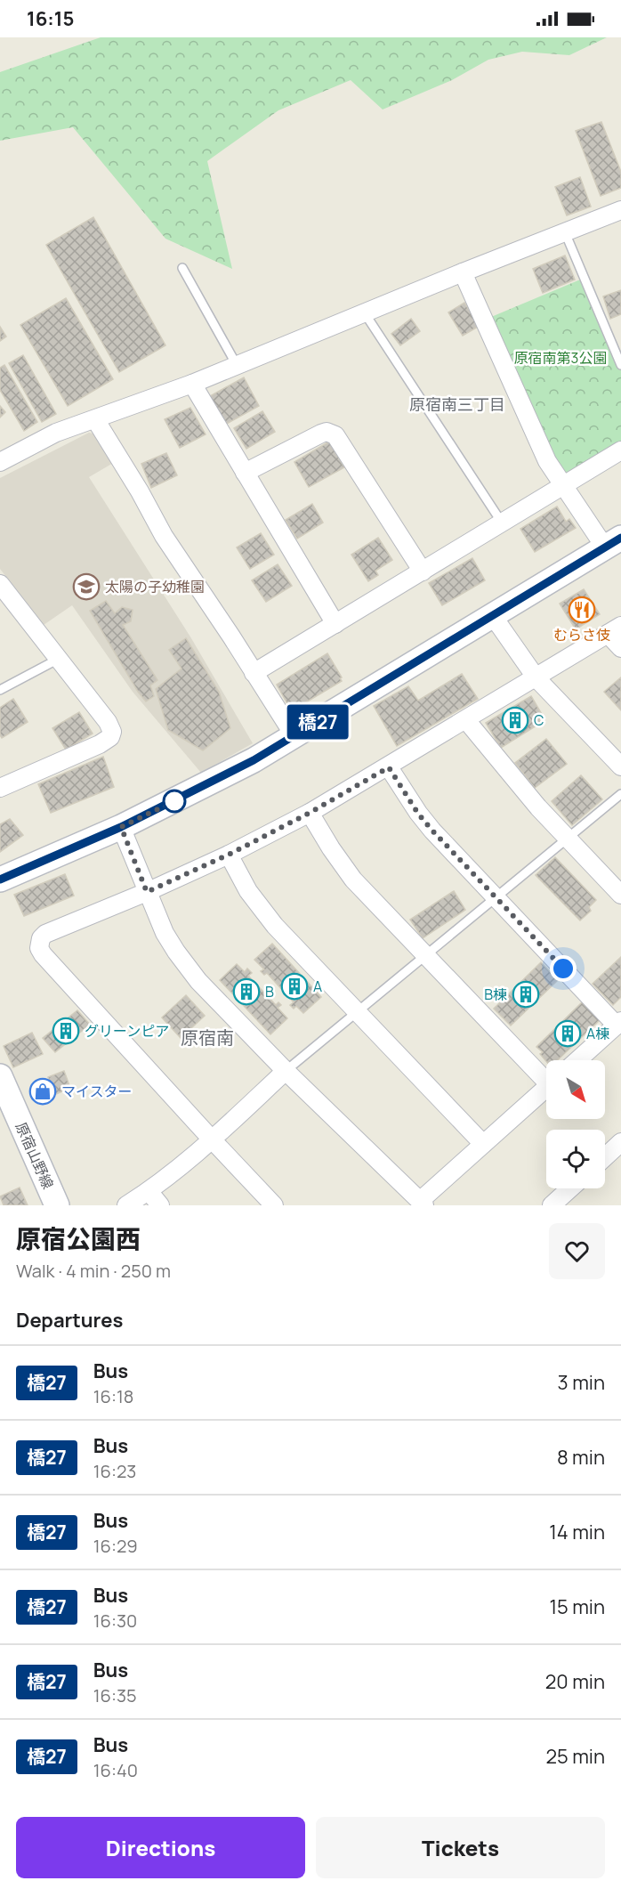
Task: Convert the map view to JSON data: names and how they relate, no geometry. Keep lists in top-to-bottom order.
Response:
{
  "streets": {
    "street": ["原宿山野線"]
  },
  "districts": ["原宿南三丁目", "原宿南"],
  "parks": ["原宿南第3公園"],
  "places": {
    "school or university": ["太陽の子幼稚園"],
    "restaurant": ["むらさ伎"],
    "building": [
      "C",
      "A",
      "B",
      "B棟",
      "グリーンピア",
      "A棟"
    ],
    "shop": ["マイスター"]
  },
  "lines": ["bus line 橋27"],
  "north": "bottom right",
  "page": {
    "status": "16:15",
    "on_map": "橋27",
    "heading": [
      ["原宿公園西", "Walk · 4 min · 250 m"],
      "Departures"
    ],
    "list": [
      {
        "mark": "橋27",
        "name": "Bus",
        "note": "16:18",
        "value": "3 min"
      },
      {
        "mark": "橋27",
        "name": "Bus",
        "note": "16:23",
        "value": "8 min"
      },
      {
        "mark": "橋27",
        "name": "Bus",
        "note": "16:29",
        "value": "14 min"
      },
      {
        "mark": "橋27",
        "name": "Bus",
        "note": "16:30",
        "value": "15 min"
      },
      {
        "mark": "橋27",
        "name": "Bus",
        "note": "16:35",
        "value": "20 min"
      },
      {
        "mark": "橋27",
        "name": "Bus",
        "note": "16:40",
        "value": "25 min"
      }
    ],
    "buttons": ["Directions", "Tickets"]
  }
}
